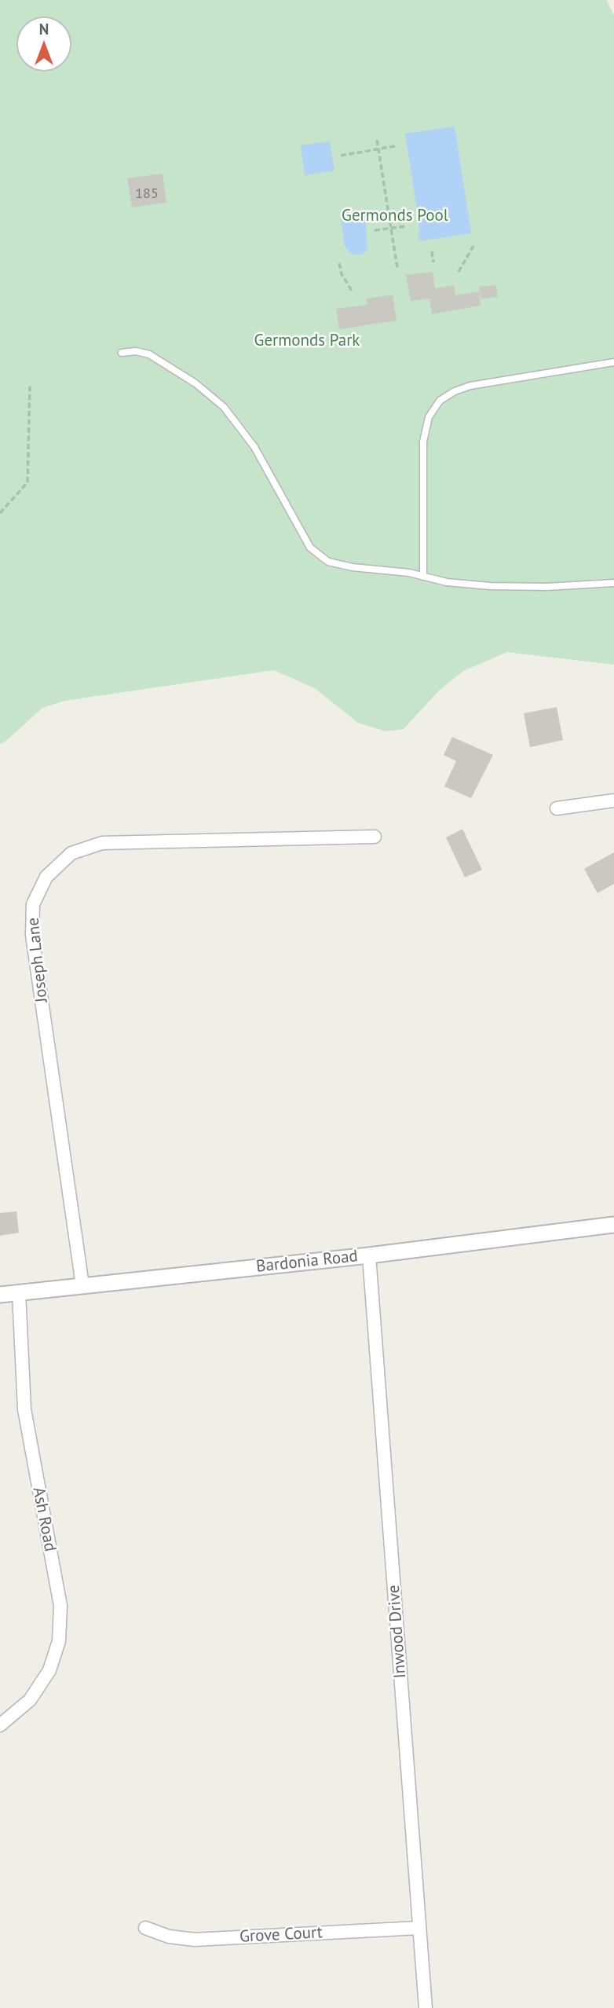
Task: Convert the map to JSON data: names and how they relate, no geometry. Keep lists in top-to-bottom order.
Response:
{
  "streets": {
    "street": [
      "Joseph Lane",
      "Bardonia Road",
      "Ash Road",
      "Inwood Drive",
      "Grove Court"
    ]
  },
  "crossings": [
    ["Joseph Lane", "Bardonia Road"],
    ["Bardonia Road", "Ash Road"],
    ["Bardonia Road", "Inwood Drive"],
    ["Inwood Drive", "Grove Court"]
  ],
  "parks": ["Germonds Pool", "Germonds Park"],
  "house_numbers": ["185"],
  "north": "top"
}
